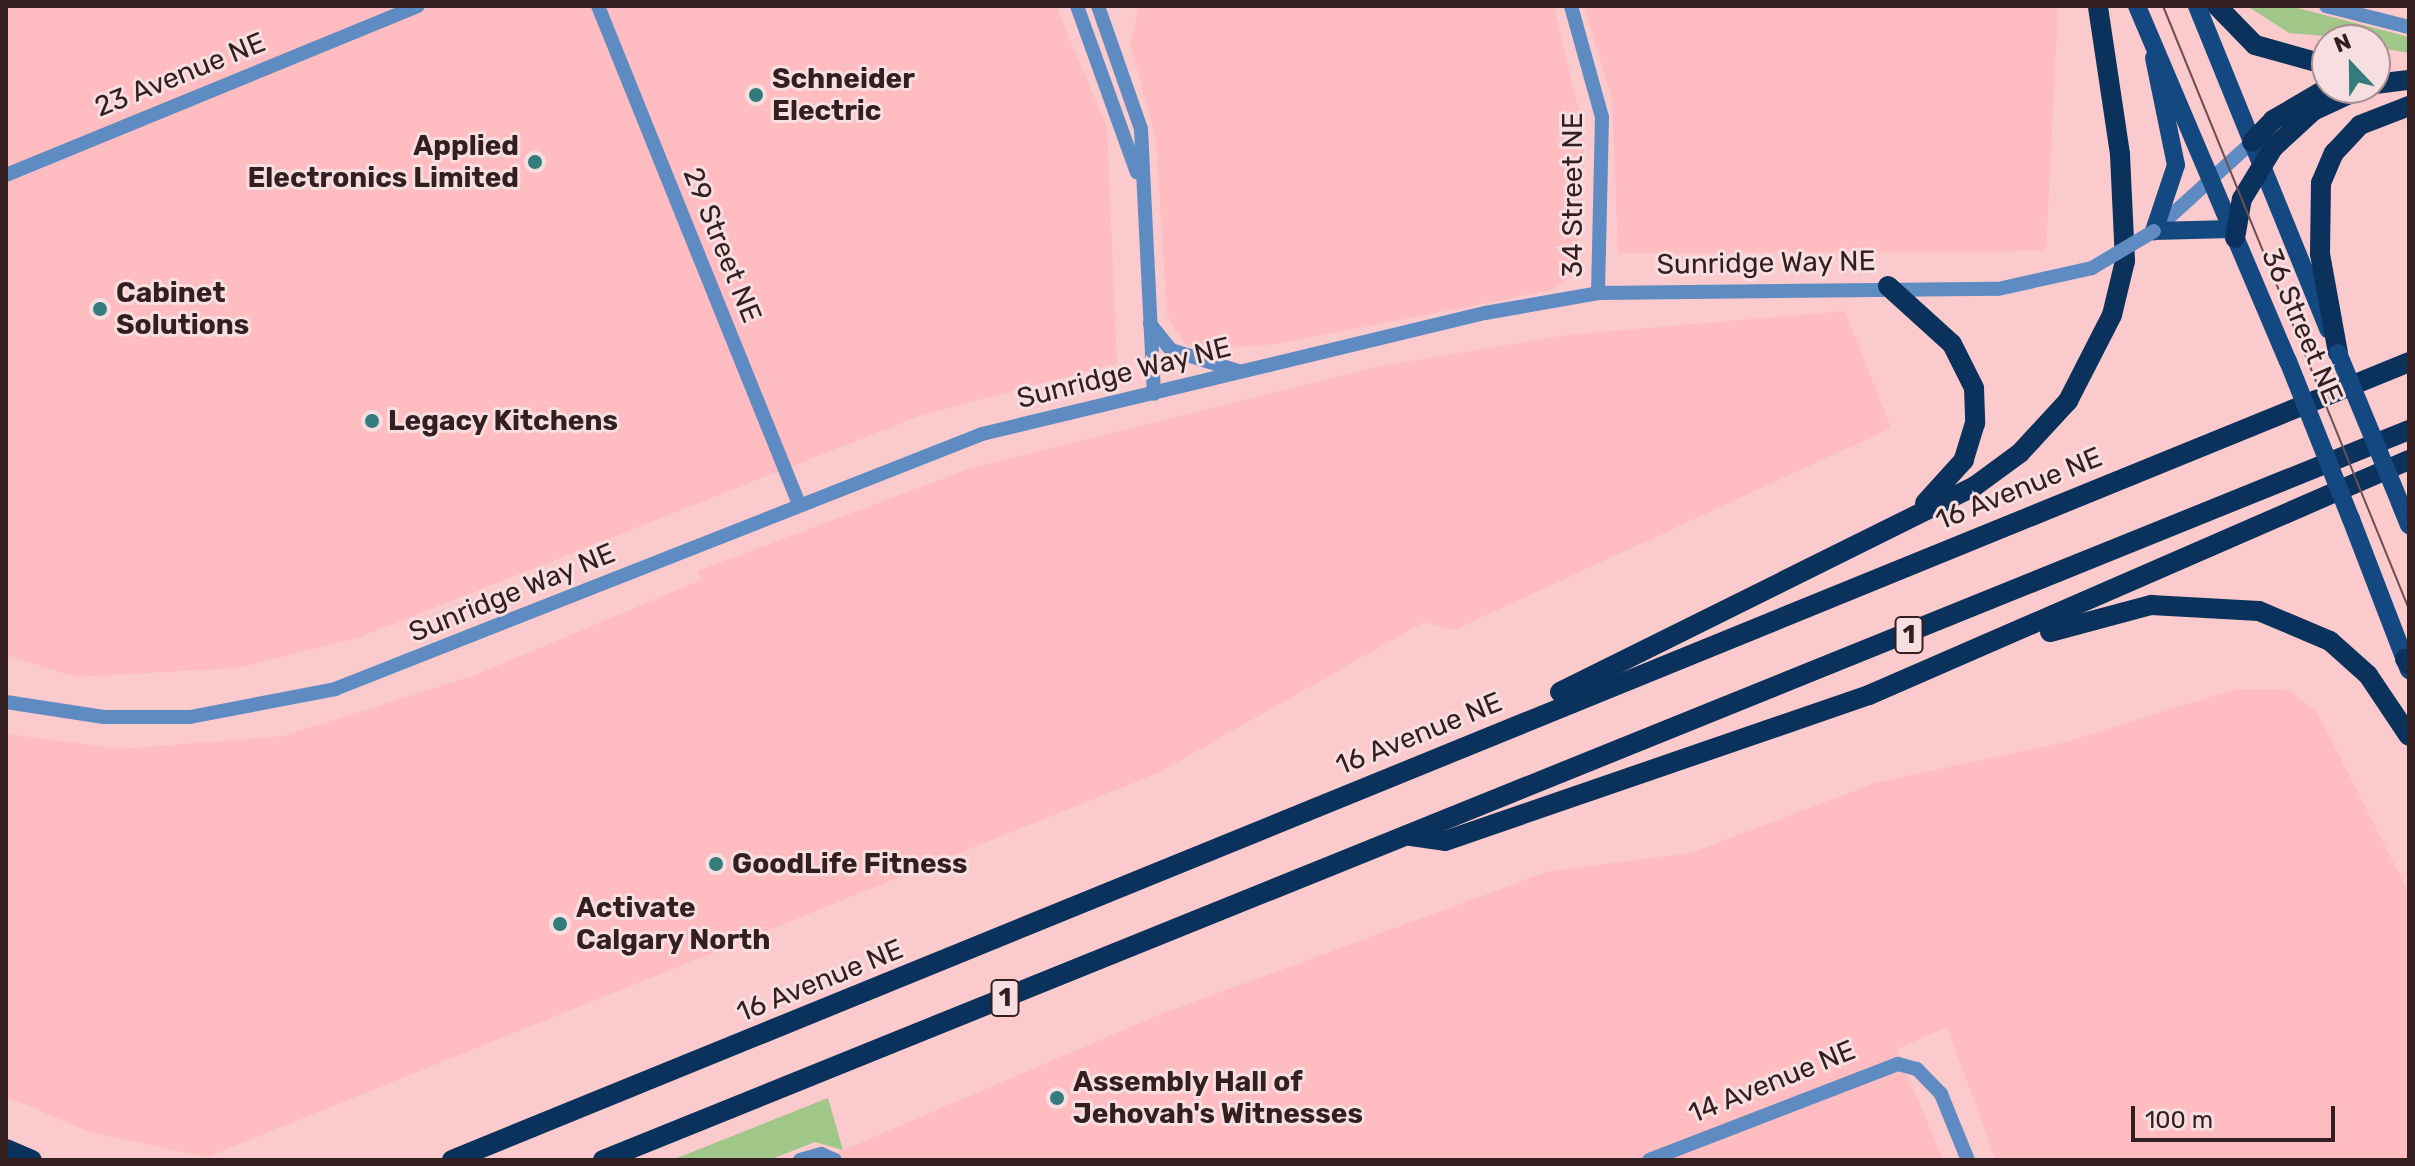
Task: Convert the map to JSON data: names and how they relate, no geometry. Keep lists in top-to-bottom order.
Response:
{
  "streets": {
    "highway": ["16 Avenue NE", "1"],
    "main road": ["36 Street NE"],
    "street": [
      "23 Avenue NE",
      "34 Street NE",
      "29 Street NE",
      "Sunridge Way NE",
      "14 Avenue NE"
    ]
  },
  "crossings": [
    ["34 Street NE", "Sunridge Way NE"],
    ["29 Street NE", "Sunridge Way NE"],
    ["Sunridge Way NE", "36 Street NE"]
  ],
  "places": [
    "Schneider Electric",
    "Applied Electronics Limited",
    "Cabinet Solutions",
    "Legacy Kitchens",
    "GoodLife Fitness",
    "Activate Calgary North",
    "Assembly Hall of Jehovah's Witnesses"
  ],
  "scale_bar": "100 m",
  "north": "top"
}
